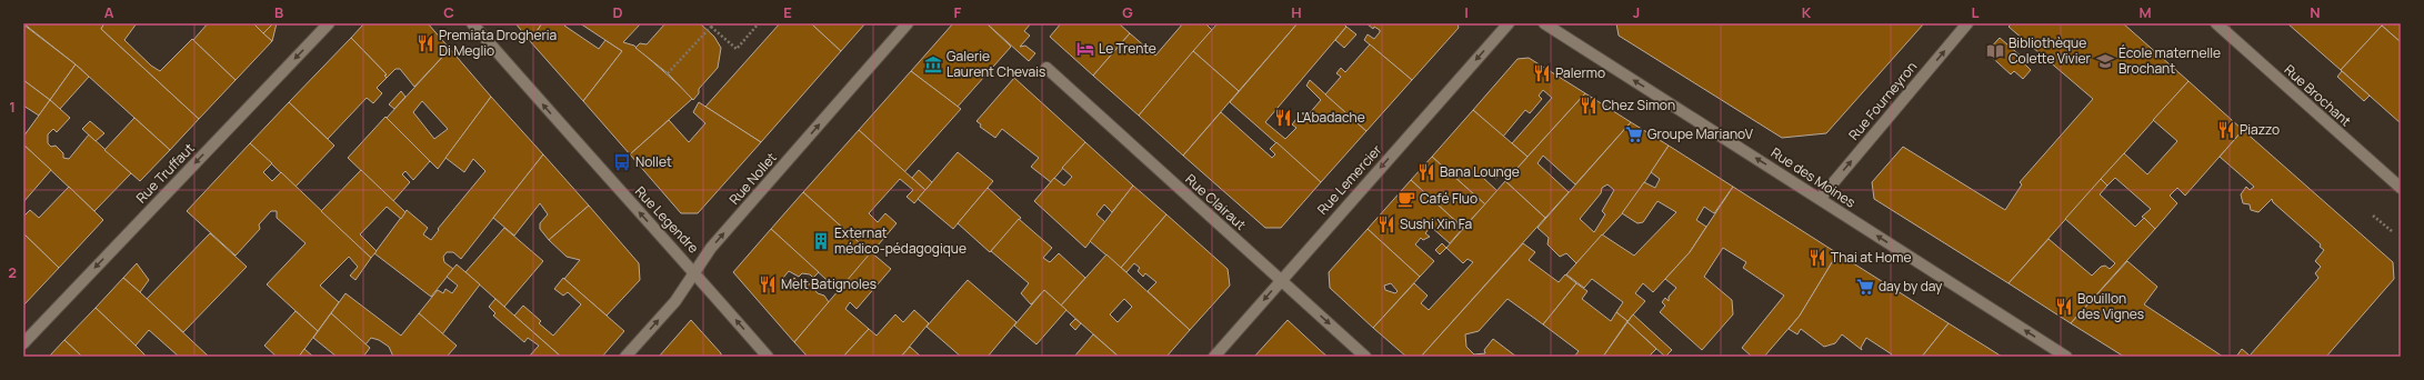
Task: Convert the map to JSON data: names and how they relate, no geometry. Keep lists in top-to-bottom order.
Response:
{
  "streets": {
    "street": [
      "Rue Brochant",
      "Rue Fourneyron",
      "Rue Truffaut",
      "Rue des Moines",
      "Rue Nollet",
      "Rue Lemercier",
      "Rue Clairaut",
      "Rue Legendre"
    ]
  },
  "crossings": [
    ["Rue Fourneyron", "Rue des Moines"],
    ["Rue Nollet", "Rue Legendre"],
    ["Rue Lemercier", "Rue Clairaut"]
  ],
  "one_way": [
    "Rue Fourneyron",
    "Rue Truffaut",
    "Rue des Moines",
    "Rue Nollet",
    "Rue Lemercier",
    "Rue Legendre"
  ],
  "places": {
    "restaurant": [
      "Premiata Drogheria Di Meglio",
      "Palermo",
      "Chez Simon",
      "L'Abadache",
      "Piazzo",
      "Bana Lounge",
      "Sushi Xin Fa",
      "Thai at Home",
      "Melt Batignoles",
      "Bouillon des Vignes"
    ],
    "hotel": ["Le Trente"],
    "library": ["Bibliothèque Colette Vivier"],
    "school or university": ["École maternelle Brochant"],
    "museum": ["Galerie Laurent Chevais"],
    "supermarket": ["Groupe MarianoV", "day by day"],
    "bus stop": ["Nollet"],
    "cafe": ["Café Fluo"],
    "building": ["Externat médico-pédagogique"]
  },
  "grid": {
    "columns": [
      "A",
      "B",
      "C",
      "D",
      "E",
      "F",
      "G",
      "H",
      "I",
      "J",
      "K",
      "L",
      "M",
      "N"
    ],
    "rows": ["1", "2"]
  }
}
